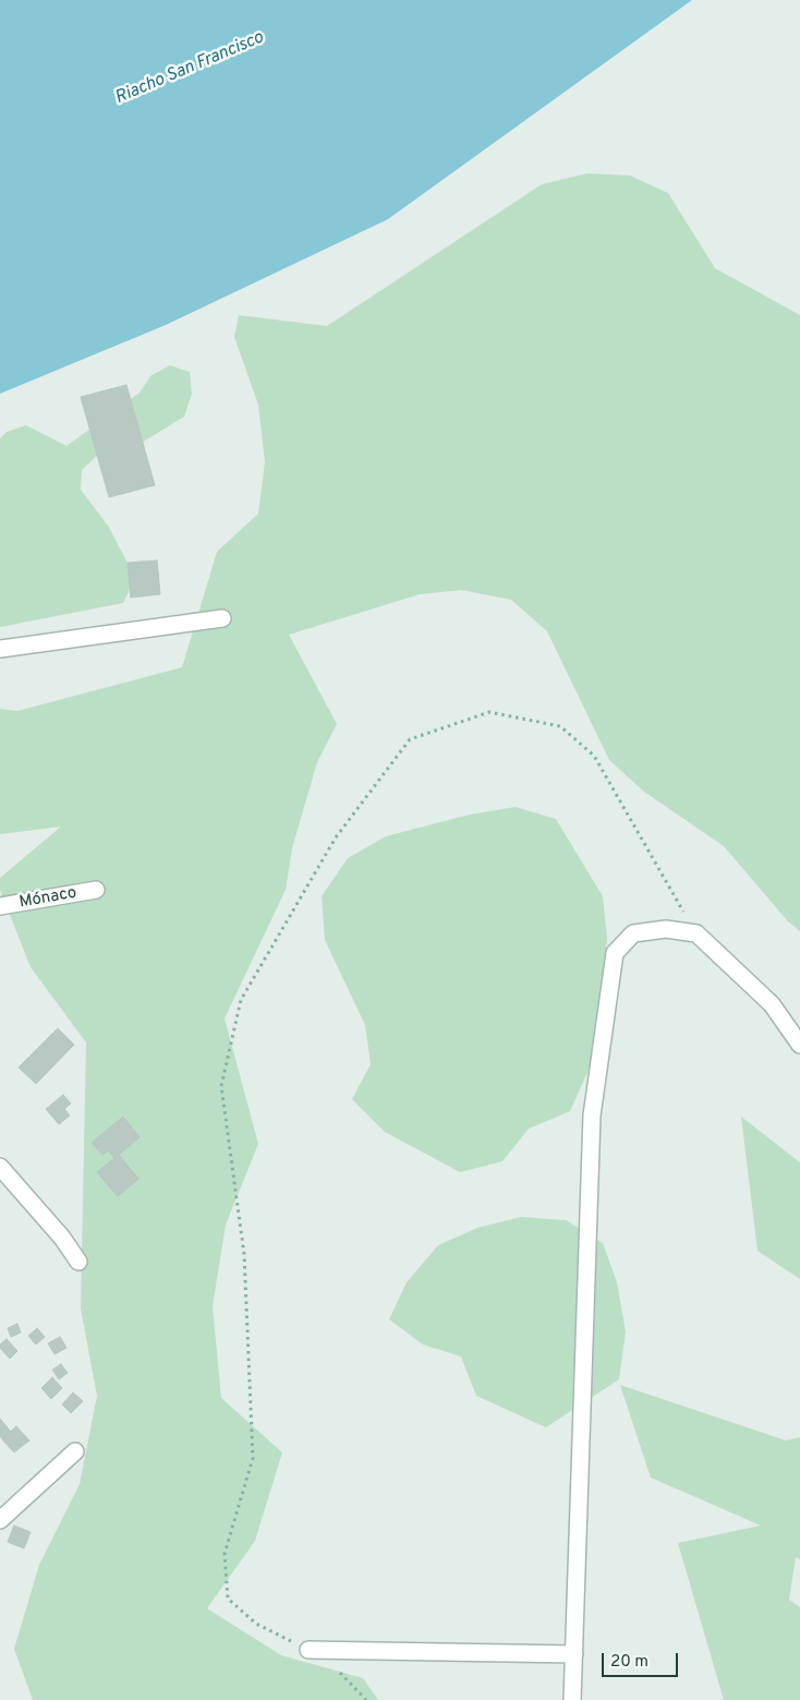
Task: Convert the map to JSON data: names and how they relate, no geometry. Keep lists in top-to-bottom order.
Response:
{
  "streets": {
    "street": ["Mónaco"]
  },
  "water": ["Riacho San Francisco"],
  "scale_bar": "20 m"
}
